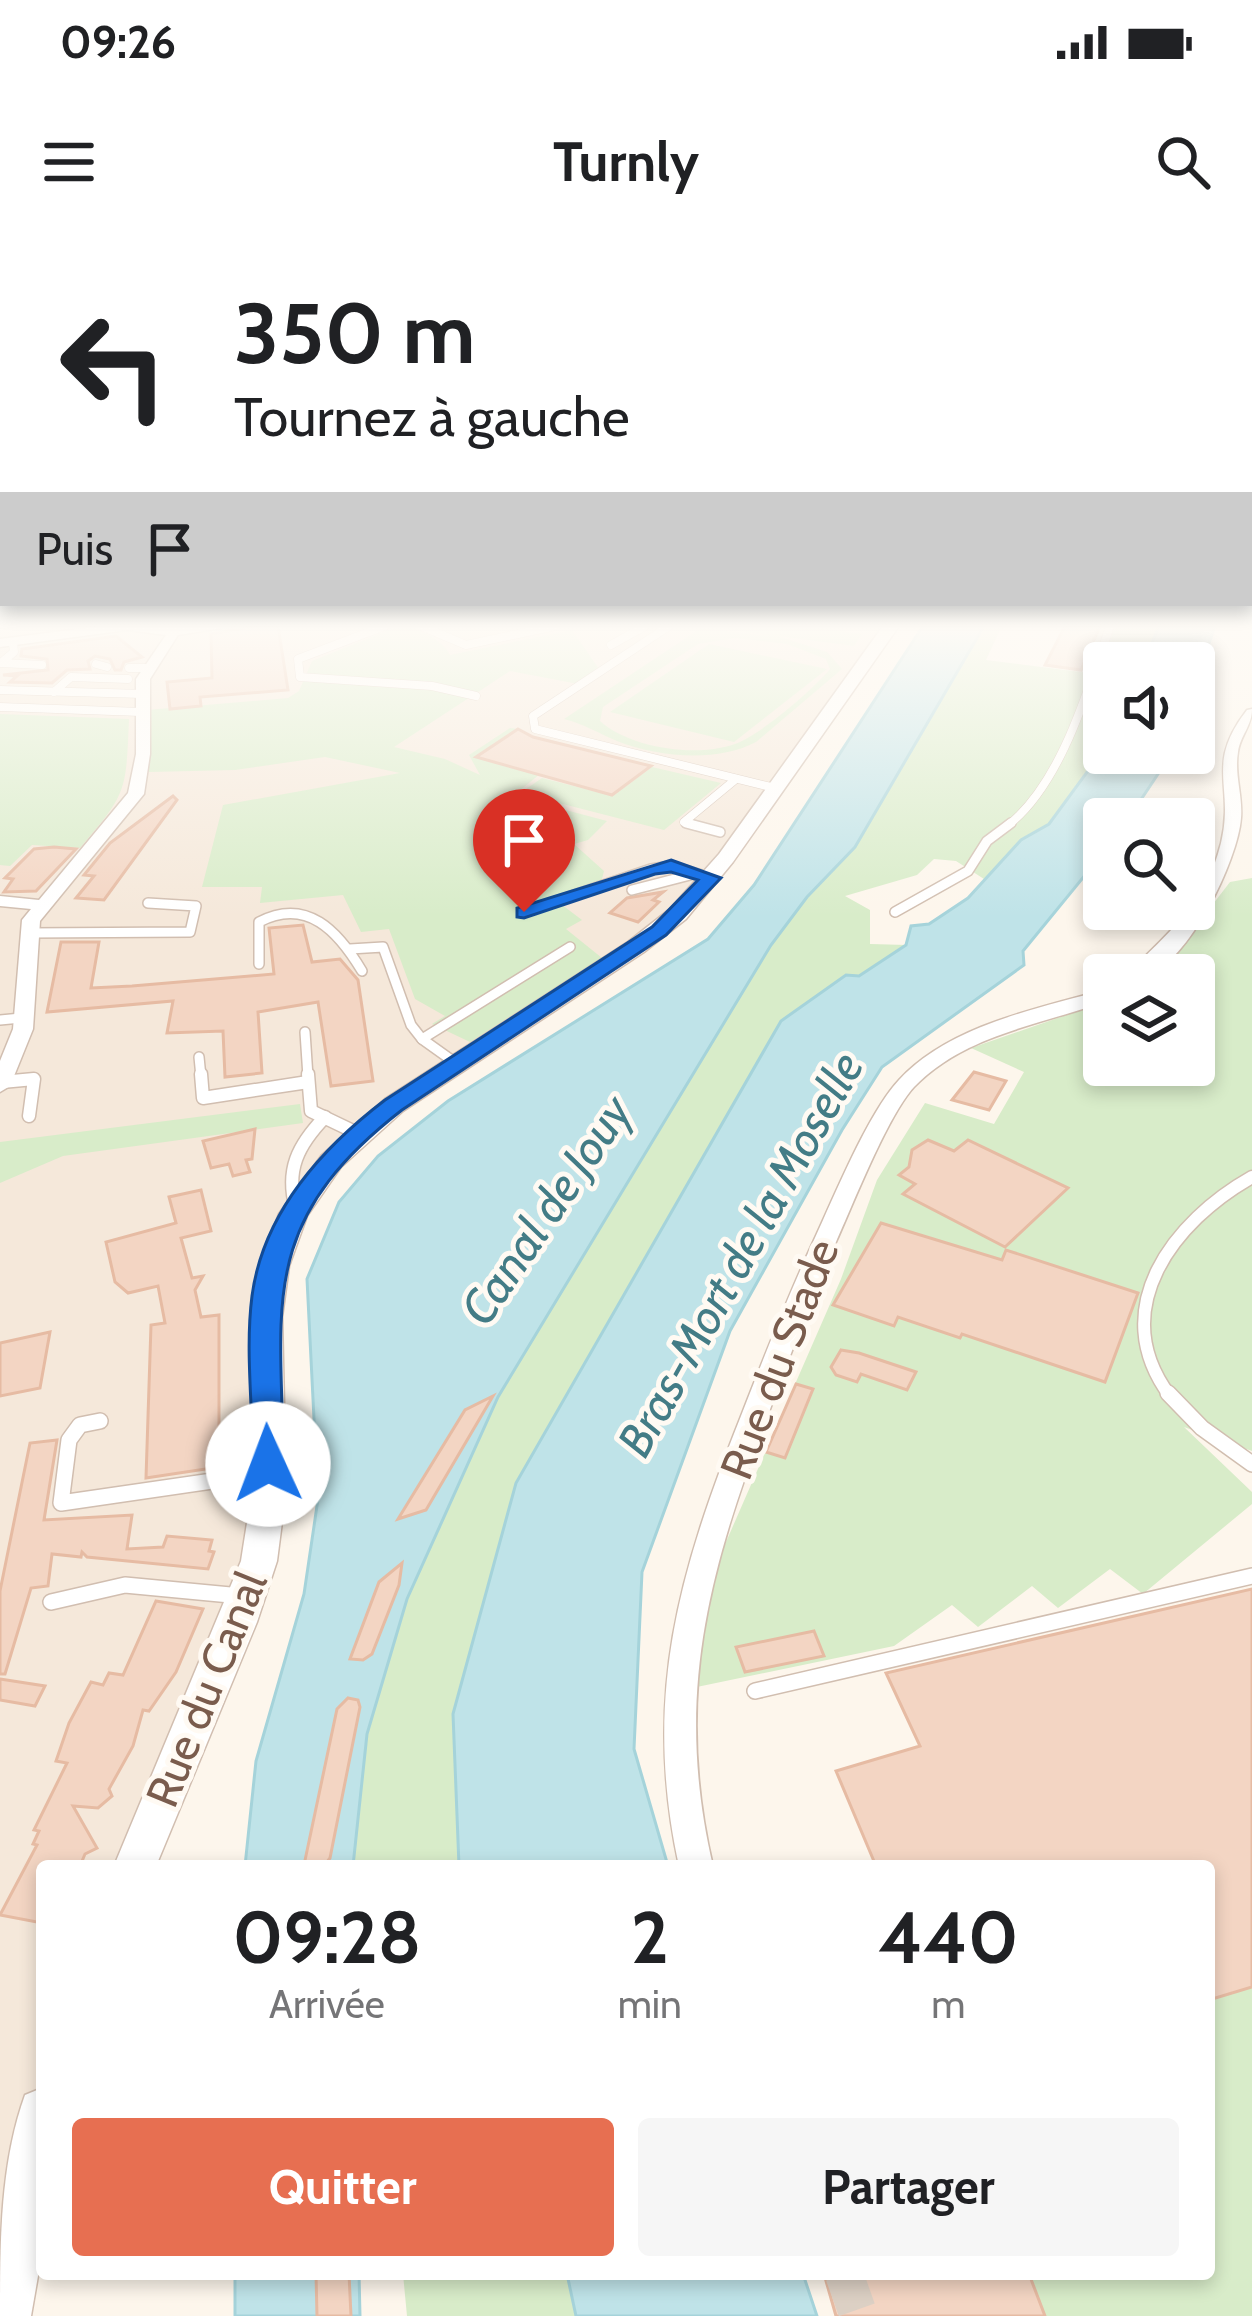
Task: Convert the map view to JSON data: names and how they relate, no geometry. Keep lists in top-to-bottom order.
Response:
{
  "streets": {
    "street": ["Rue du Stade", "Rue du Canal"]
  },
  "water": ["Canal de Jouy", "Bras-Mort de la Moselle"],
  "page": {
    "status": "09:26",
    "header": "Turnly",
    "turn": ["350 m", "Tournez à gauche"],
    "then": "Puis",
    "eta": [
      "09:28",
      "Arrivée",
      "2",
      "min",
      "440",
      "m"
    ],
    "buttons": ["Quitter", "Partager"]
  }
}
